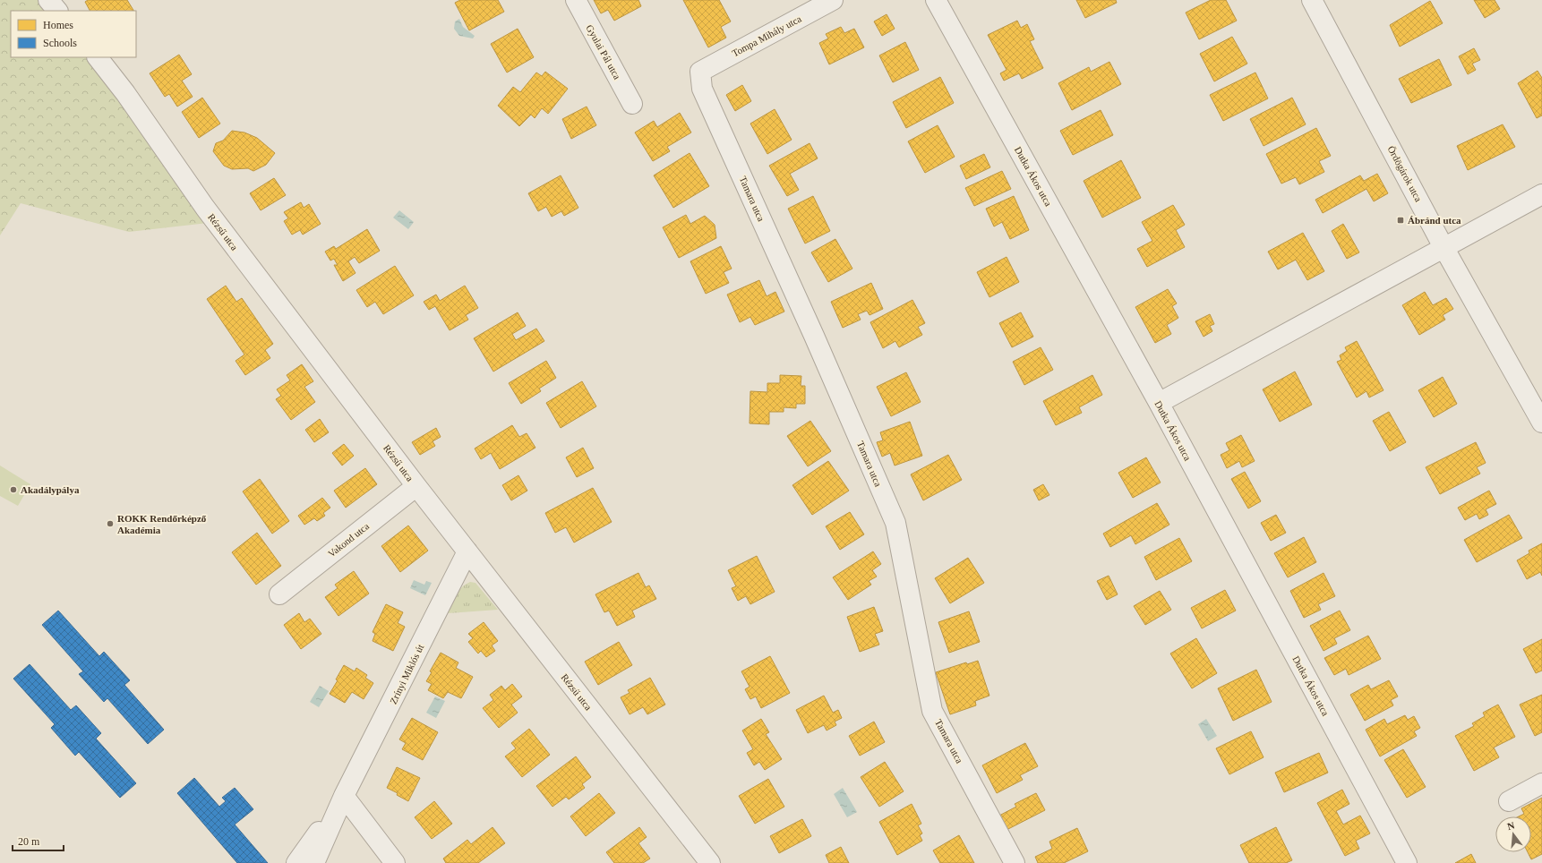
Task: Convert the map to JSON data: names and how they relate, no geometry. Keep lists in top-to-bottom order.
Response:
{
  "streets": {
    "street": [
      "Tompa Mihály utca",
      "Gyulai Pál utca",
      "Ördögárok utca",
      "Dutka Ákos utca",
      "Tamara utca",
      "Rézsű utca",
      "Vakond utca",
      "Zrínyi Miklós út"
    ]
  },
  "crossings": [
    ["Tompa Mihály utca", "Tamara utca"],
    ["Rézsű utca", "Vakond utca"],
    ["Rézsű utca", "Zrínyi Miklós út"]
  ],
  "places": {
    "transit": ["Ábránd utca"],
    "other": ["Akadálypálya", "ROKK Rendőrképző Akadémia"]
  },
  "legend": ["Homes", "Schools"],
  "scale_bar": "20 m",
  "north": "top"
}
